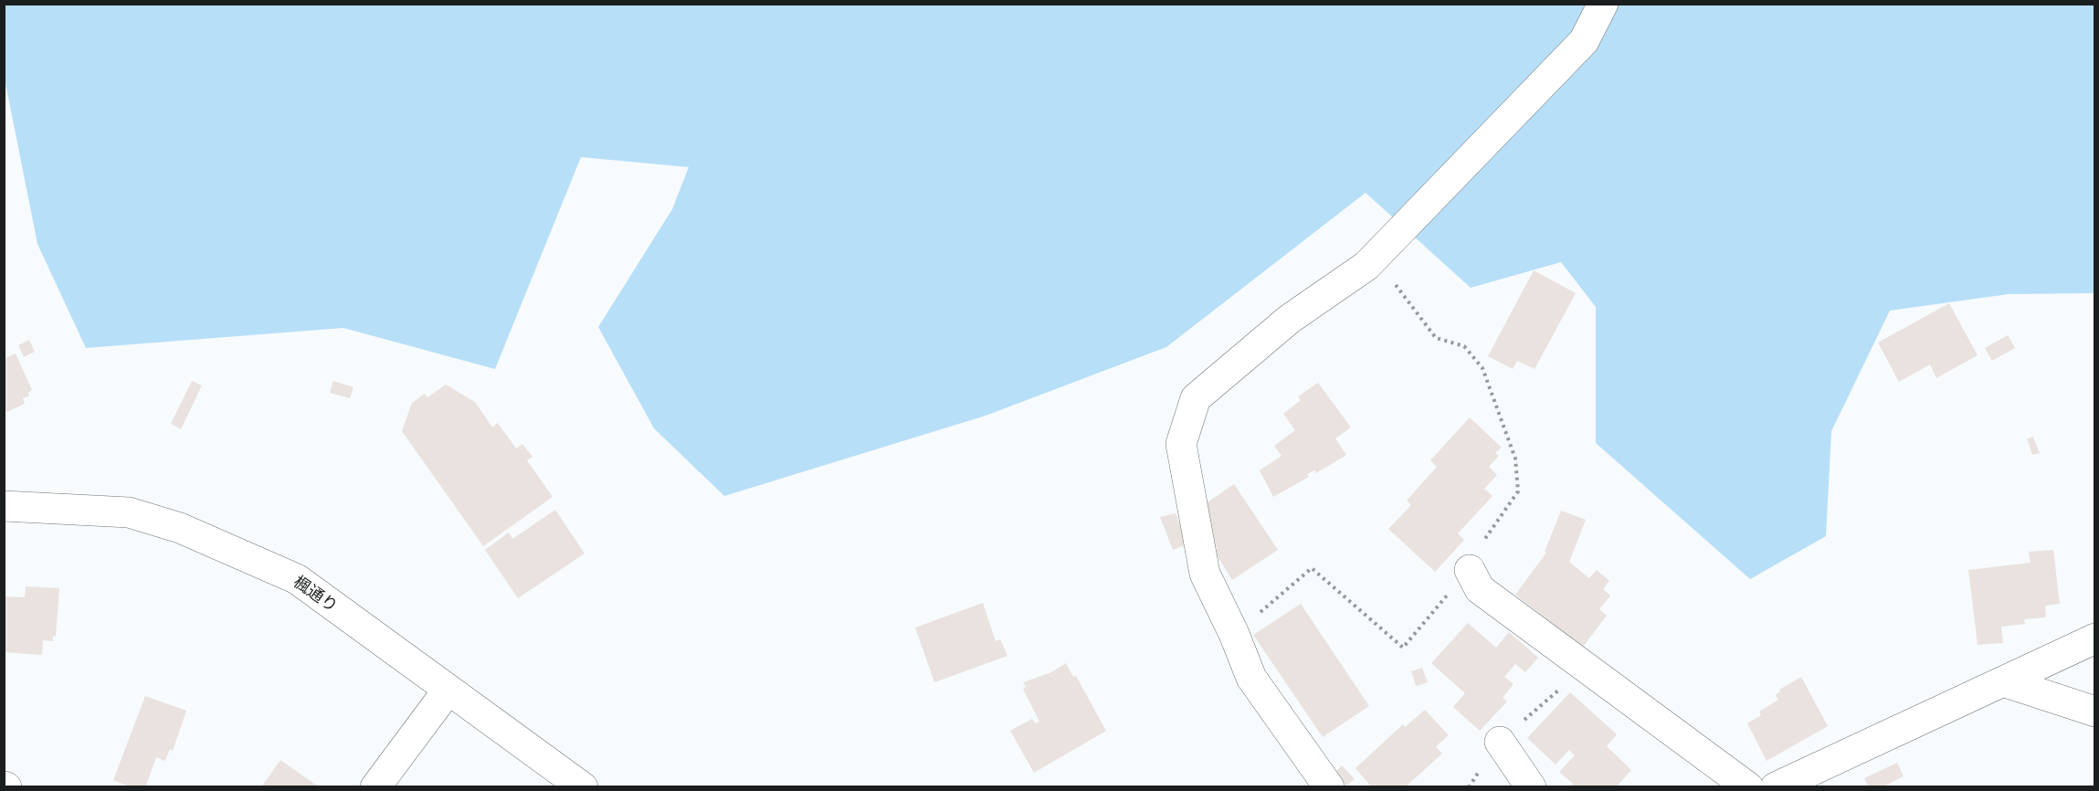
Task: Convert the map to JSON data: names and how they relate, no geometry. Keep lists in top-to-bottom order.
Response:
{
  "streets": {
    "street": ["楓通り"]
  }
}
